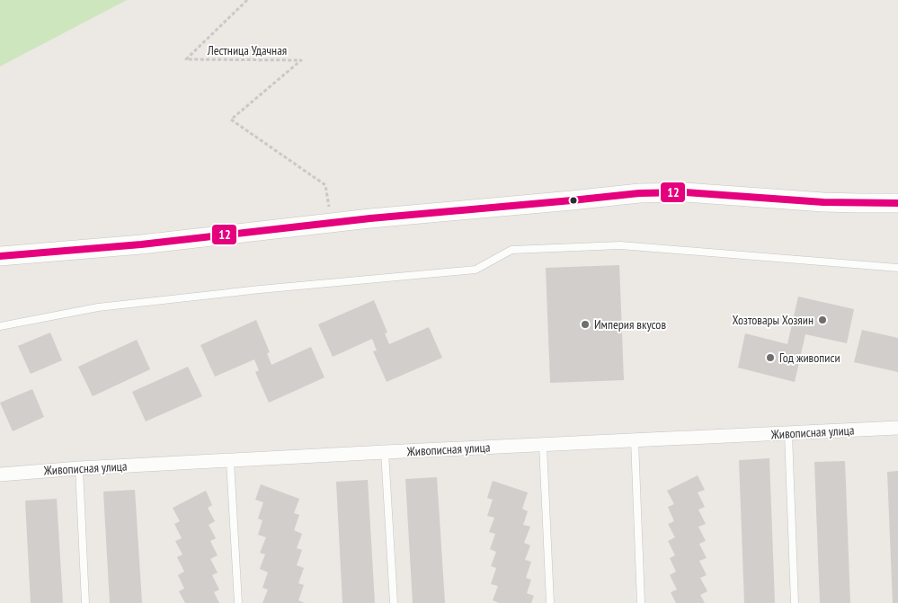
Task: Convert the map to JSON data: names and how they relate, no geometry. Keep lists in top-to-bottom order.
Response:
{
  "streets": {
    "street": ["Живописная улица"],
    "path": ["Лестница Удачная"]
  },
  "places": ["Хозтовары Хозяин", "Империя вкусов", "Год живописи"],
  "lines": ["transit line 12"]
}
